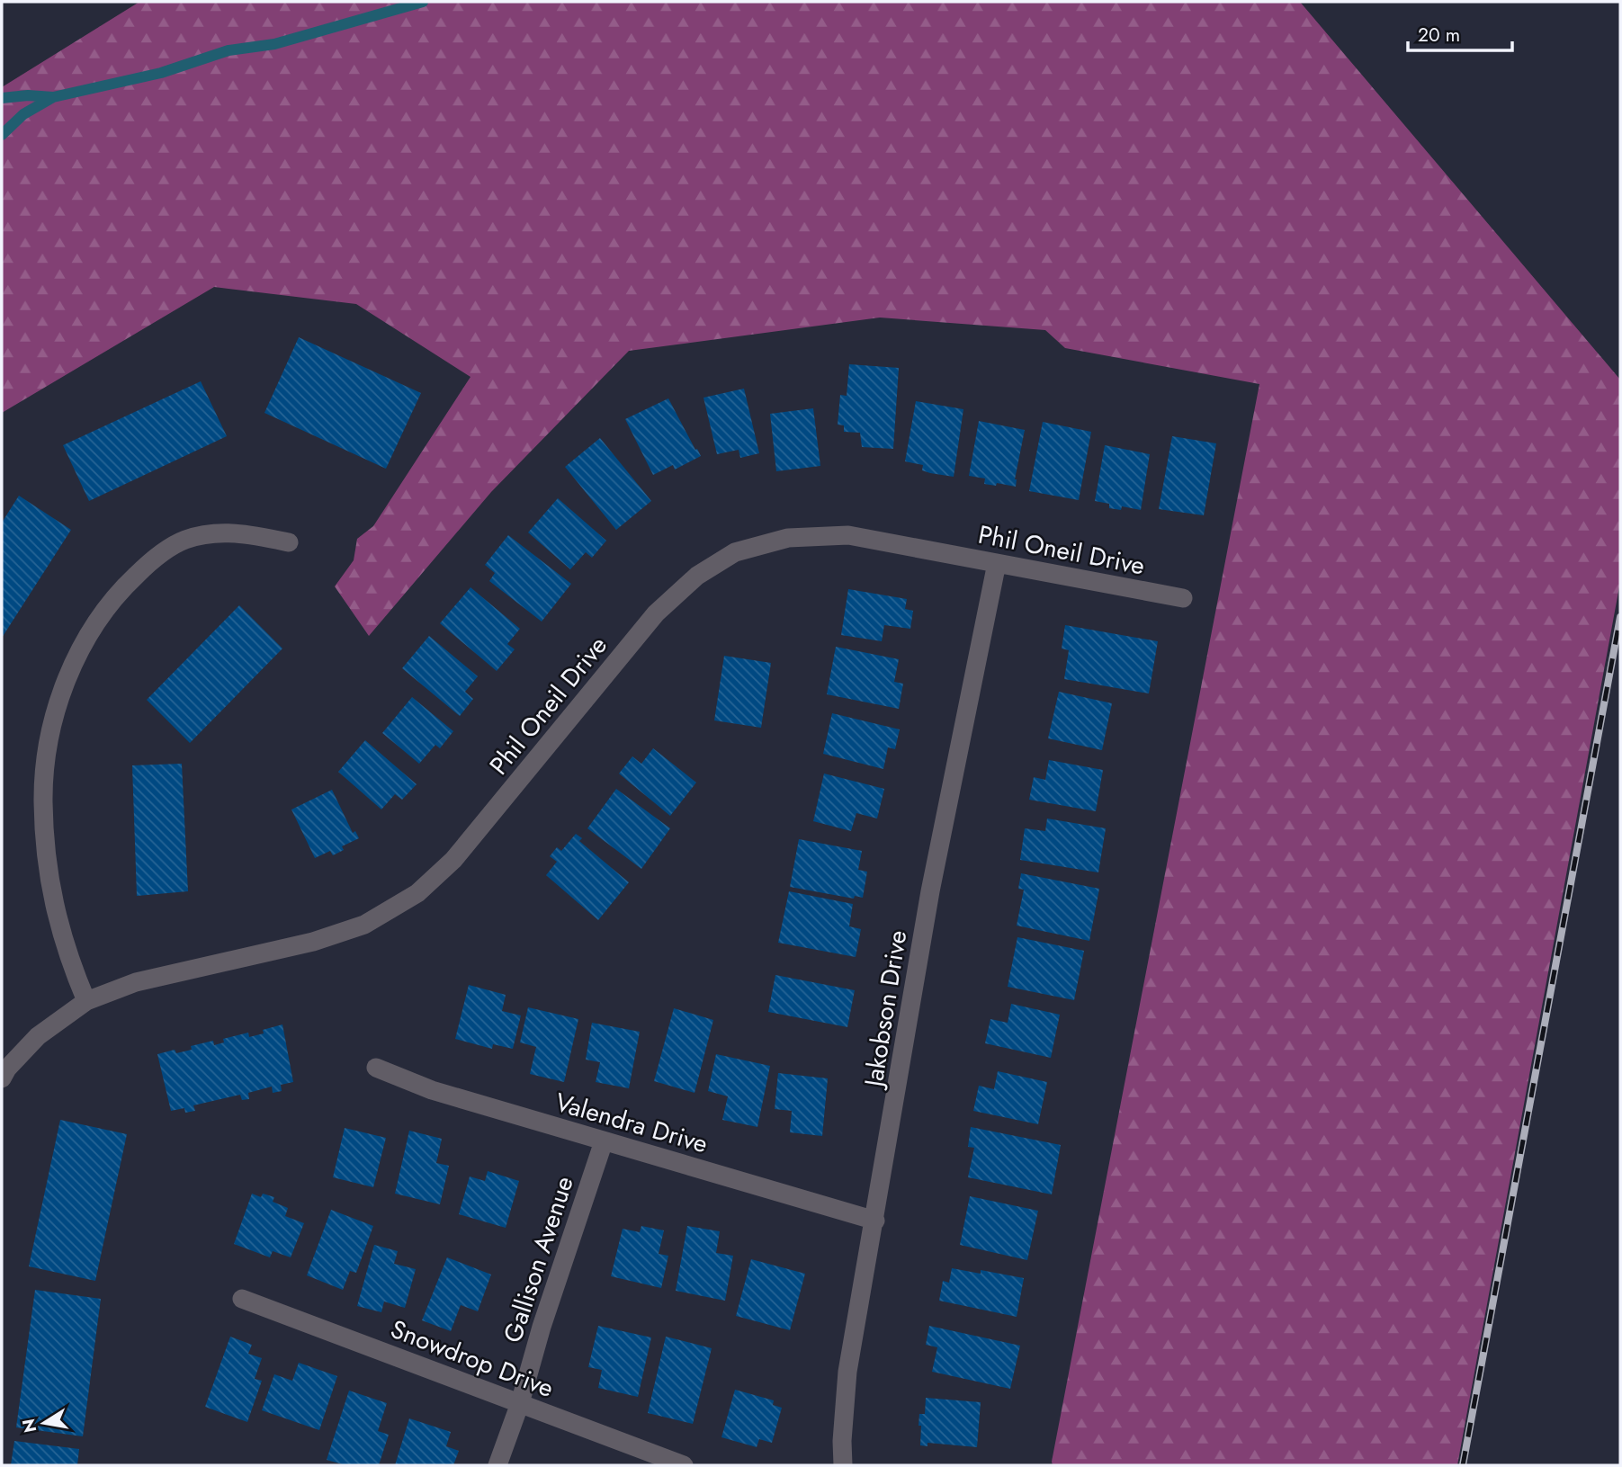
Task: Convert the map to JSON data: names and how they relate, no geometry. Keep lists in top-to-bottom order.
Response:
{
  "streets": {
    "street": [
      "Phil Oneil Drive",
      "Jakobson Drive",
      "Valendra Drive",
      "Gallison Avenue",
      "Snowdrop Drive"
    ]
  },
  "crossings": [
    ["Phil Oneil Drive", "Jakobson Drive"],
    ["Jakobson Drive", "Valendra Drive"],
    ["Valendra Drive", "Gallison Avenue"],
    ["Gallison Avenue", "Snowdrop Drive"]
  ],
  "scale_bar": "20 m",
  "north": "left"
}
